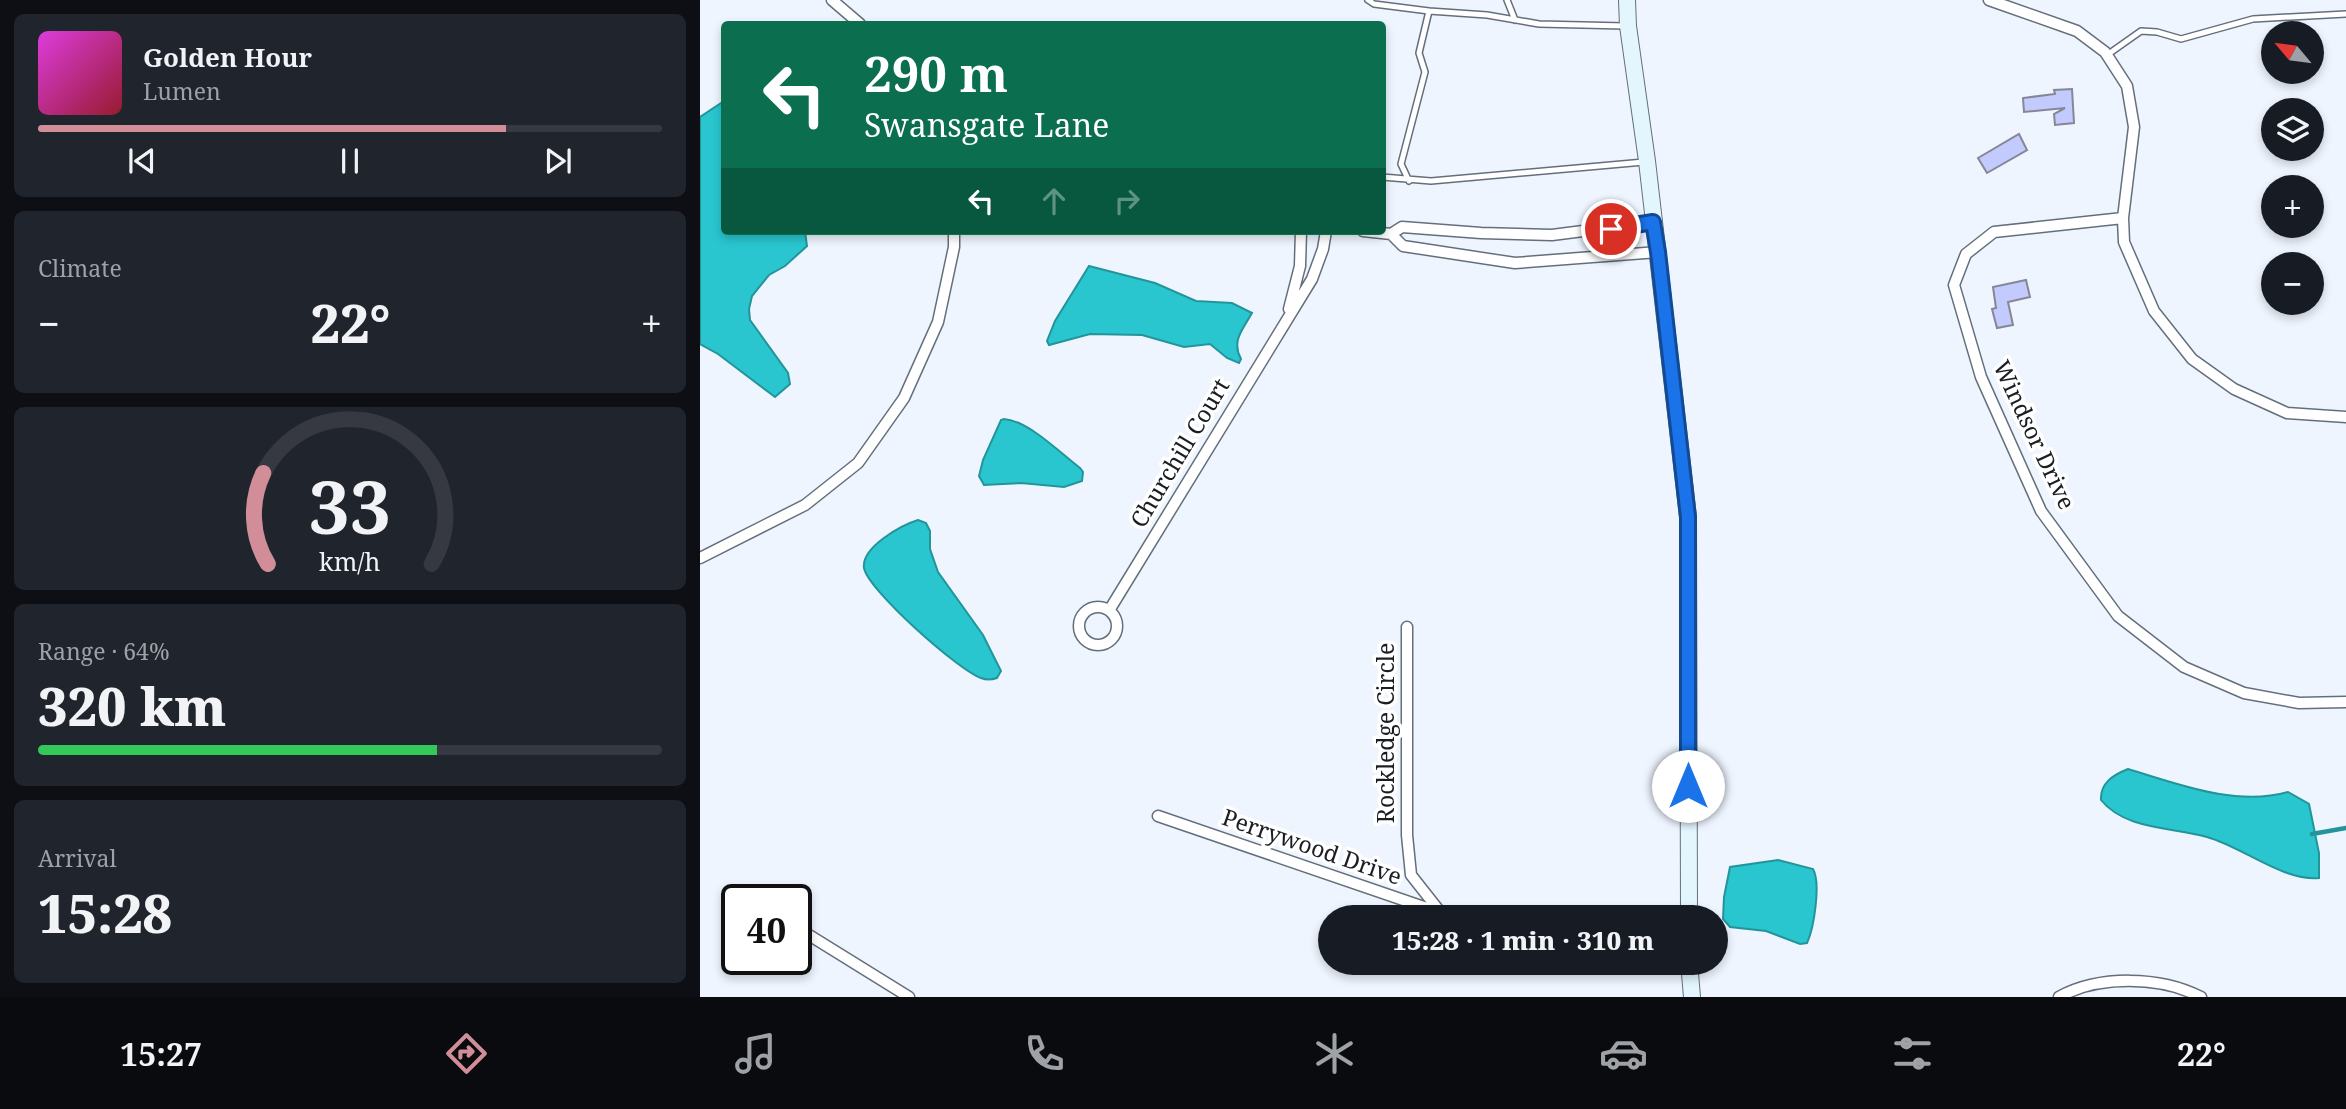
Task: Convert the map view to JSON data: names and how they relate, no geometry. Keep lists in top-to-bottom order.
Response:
{
  "streets": {
    "street": [
      "Windsor Drive",
      "Churchill Court",
      "Rockledge Circle",
      "Perrywood Drive"
    ]
  },
  "north": "top left",
  "page": {
    "map_buttons": ["+", "−"],
    "turn": ["290 m", "Swansgate Lane"],
    "song": ["Golden Hour", "Lumen"],
    "tile": [
      "Climate",
      ["Range · 64%", "320 km"],
      ["Arrival", "15:28"]
    ],
    "heat": ["−", "22°", "+"],
    "limit": "40",
    "trip": "15:28 · 1 min · 310 m",
    "tabs": ["15:27", "22°"],
    "gauge": ["33", "km/h"]
  }
}
